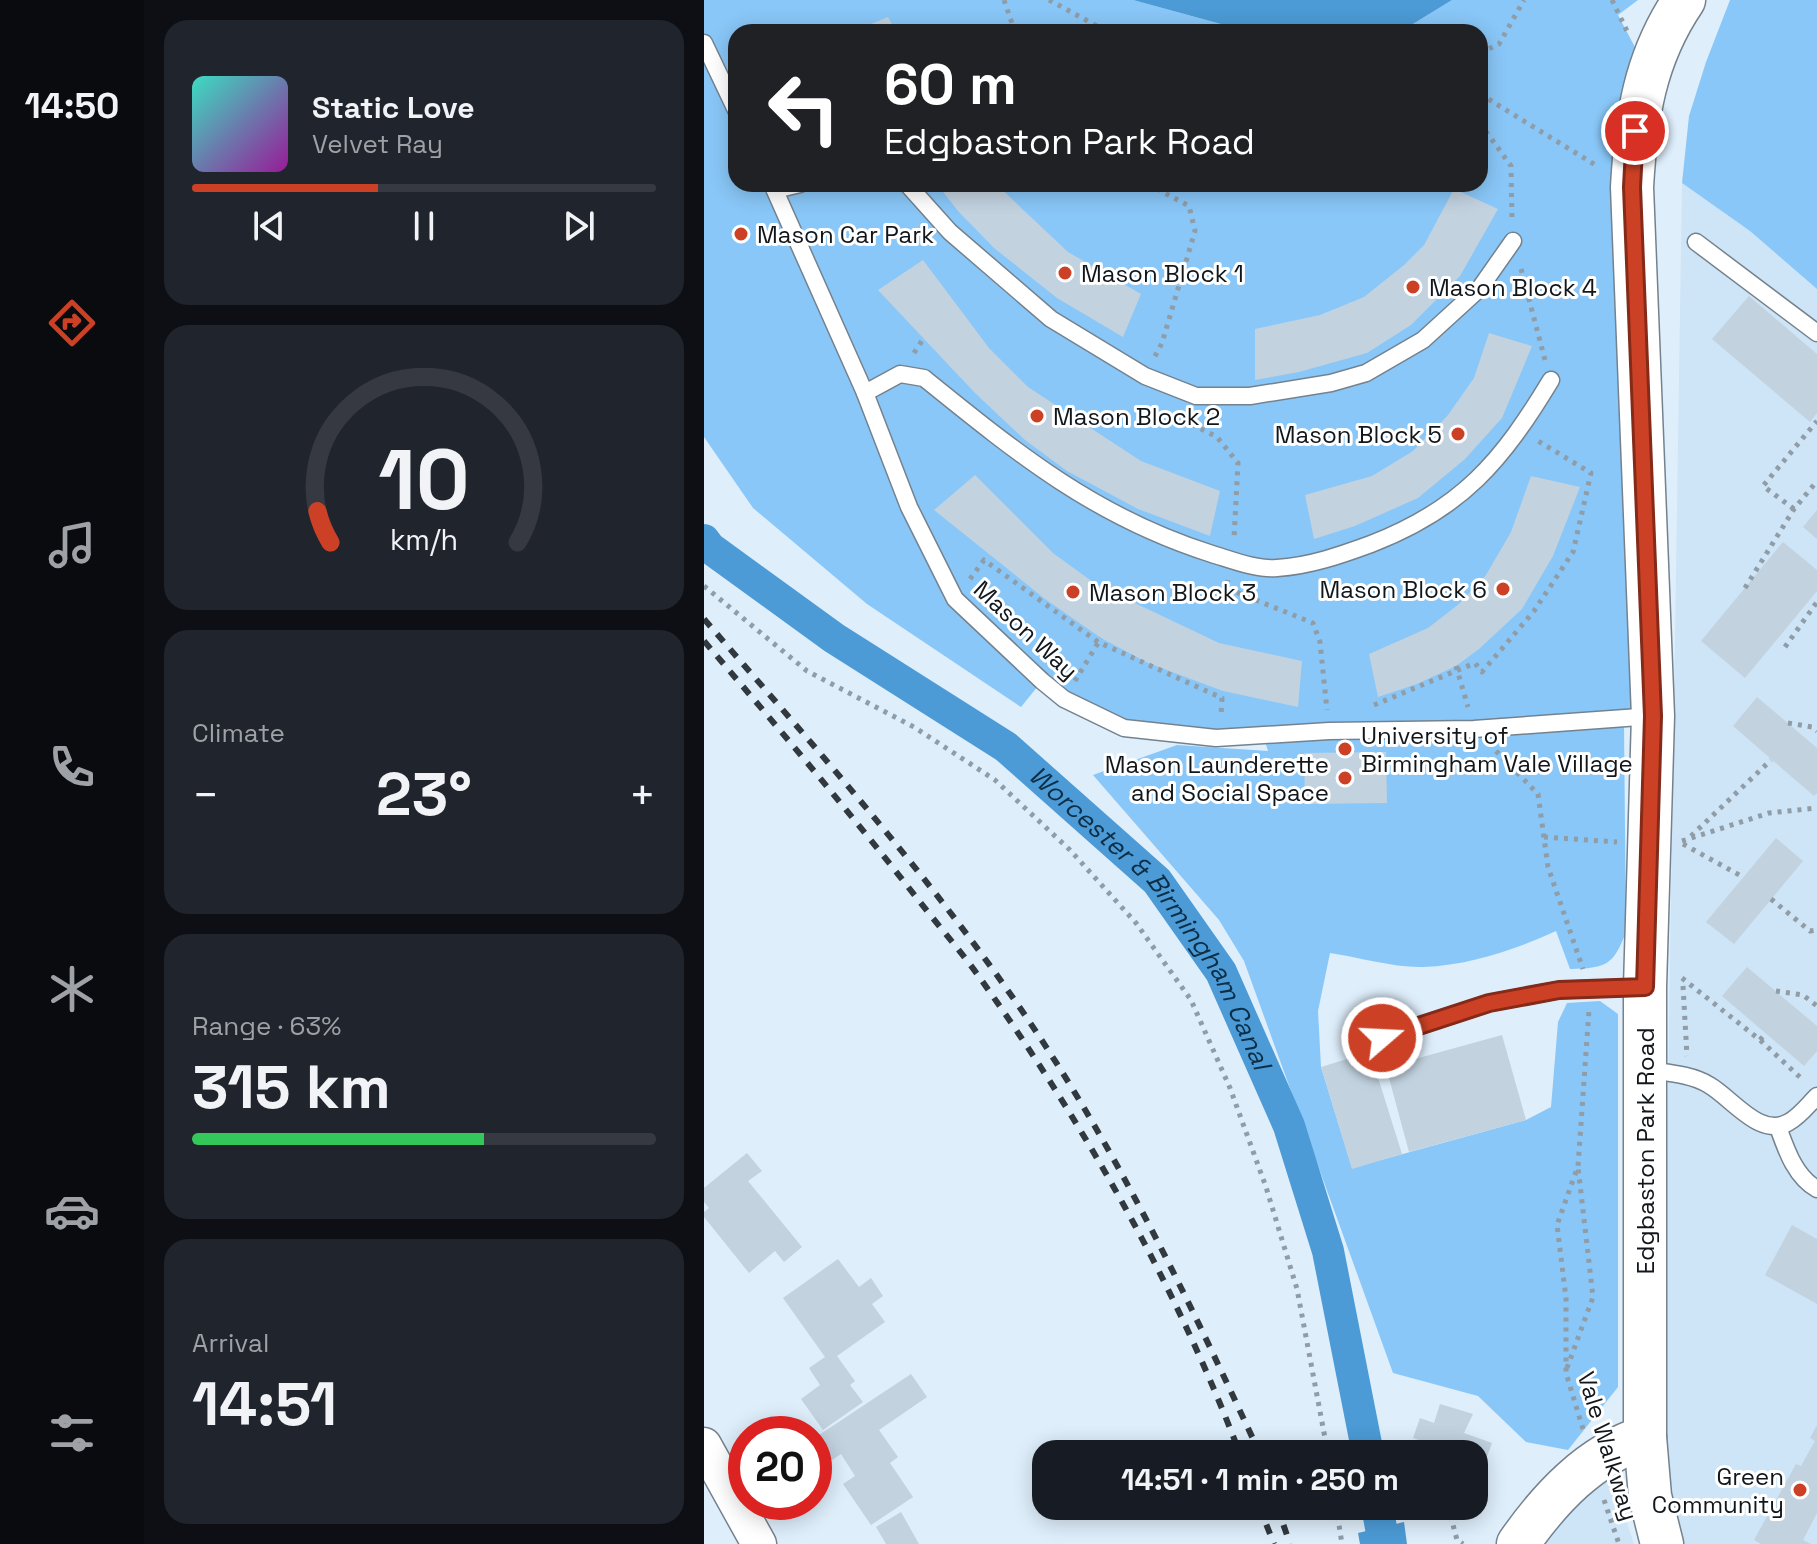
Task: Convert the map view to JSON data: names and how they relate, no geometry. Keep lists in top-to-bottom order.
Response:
{
  "streets": {
    "street": ["Edgbaston Park Road"],
    "lane": ["Mason Way"],
    "path": ["Vale Walkway"]
  },
  "crossings": [
    ["Mason Way", "Edgbaston Park Road"],
    ["Mason Way", "Vale Walkway"]
  ],
  "water": ["Worcester & Birmingham Canal"],
  "places": [
    "Mason Car Park",
    "Mason Block 1",
    "Mason Block 4",
    "Mason Block 2",
    "Mason Block 5",
    "Mason Block 6",
    "Mason Block 3",
    "University of Birmingham Vale Village",
    "Mason Launderette and Social Space",
    "Green Community"
  ],
  "page": {
    "tabs": "14:50",
    "turn": ["60 m", "Edgbaston Park Road"],
    "song": ["Static Love", "Velvet Ray"],
    "tile": [
      "Climate",
      ["Range · 63%", "315 km"],
      ["Arrival", "14:51"]
    ],
    "heat": ["−", "23°", "+"],
    "limit": "20",
    "trip": "14:51 · 1 min · 250 m",
    "gauge": ["10", "km/h"]
  }
}
